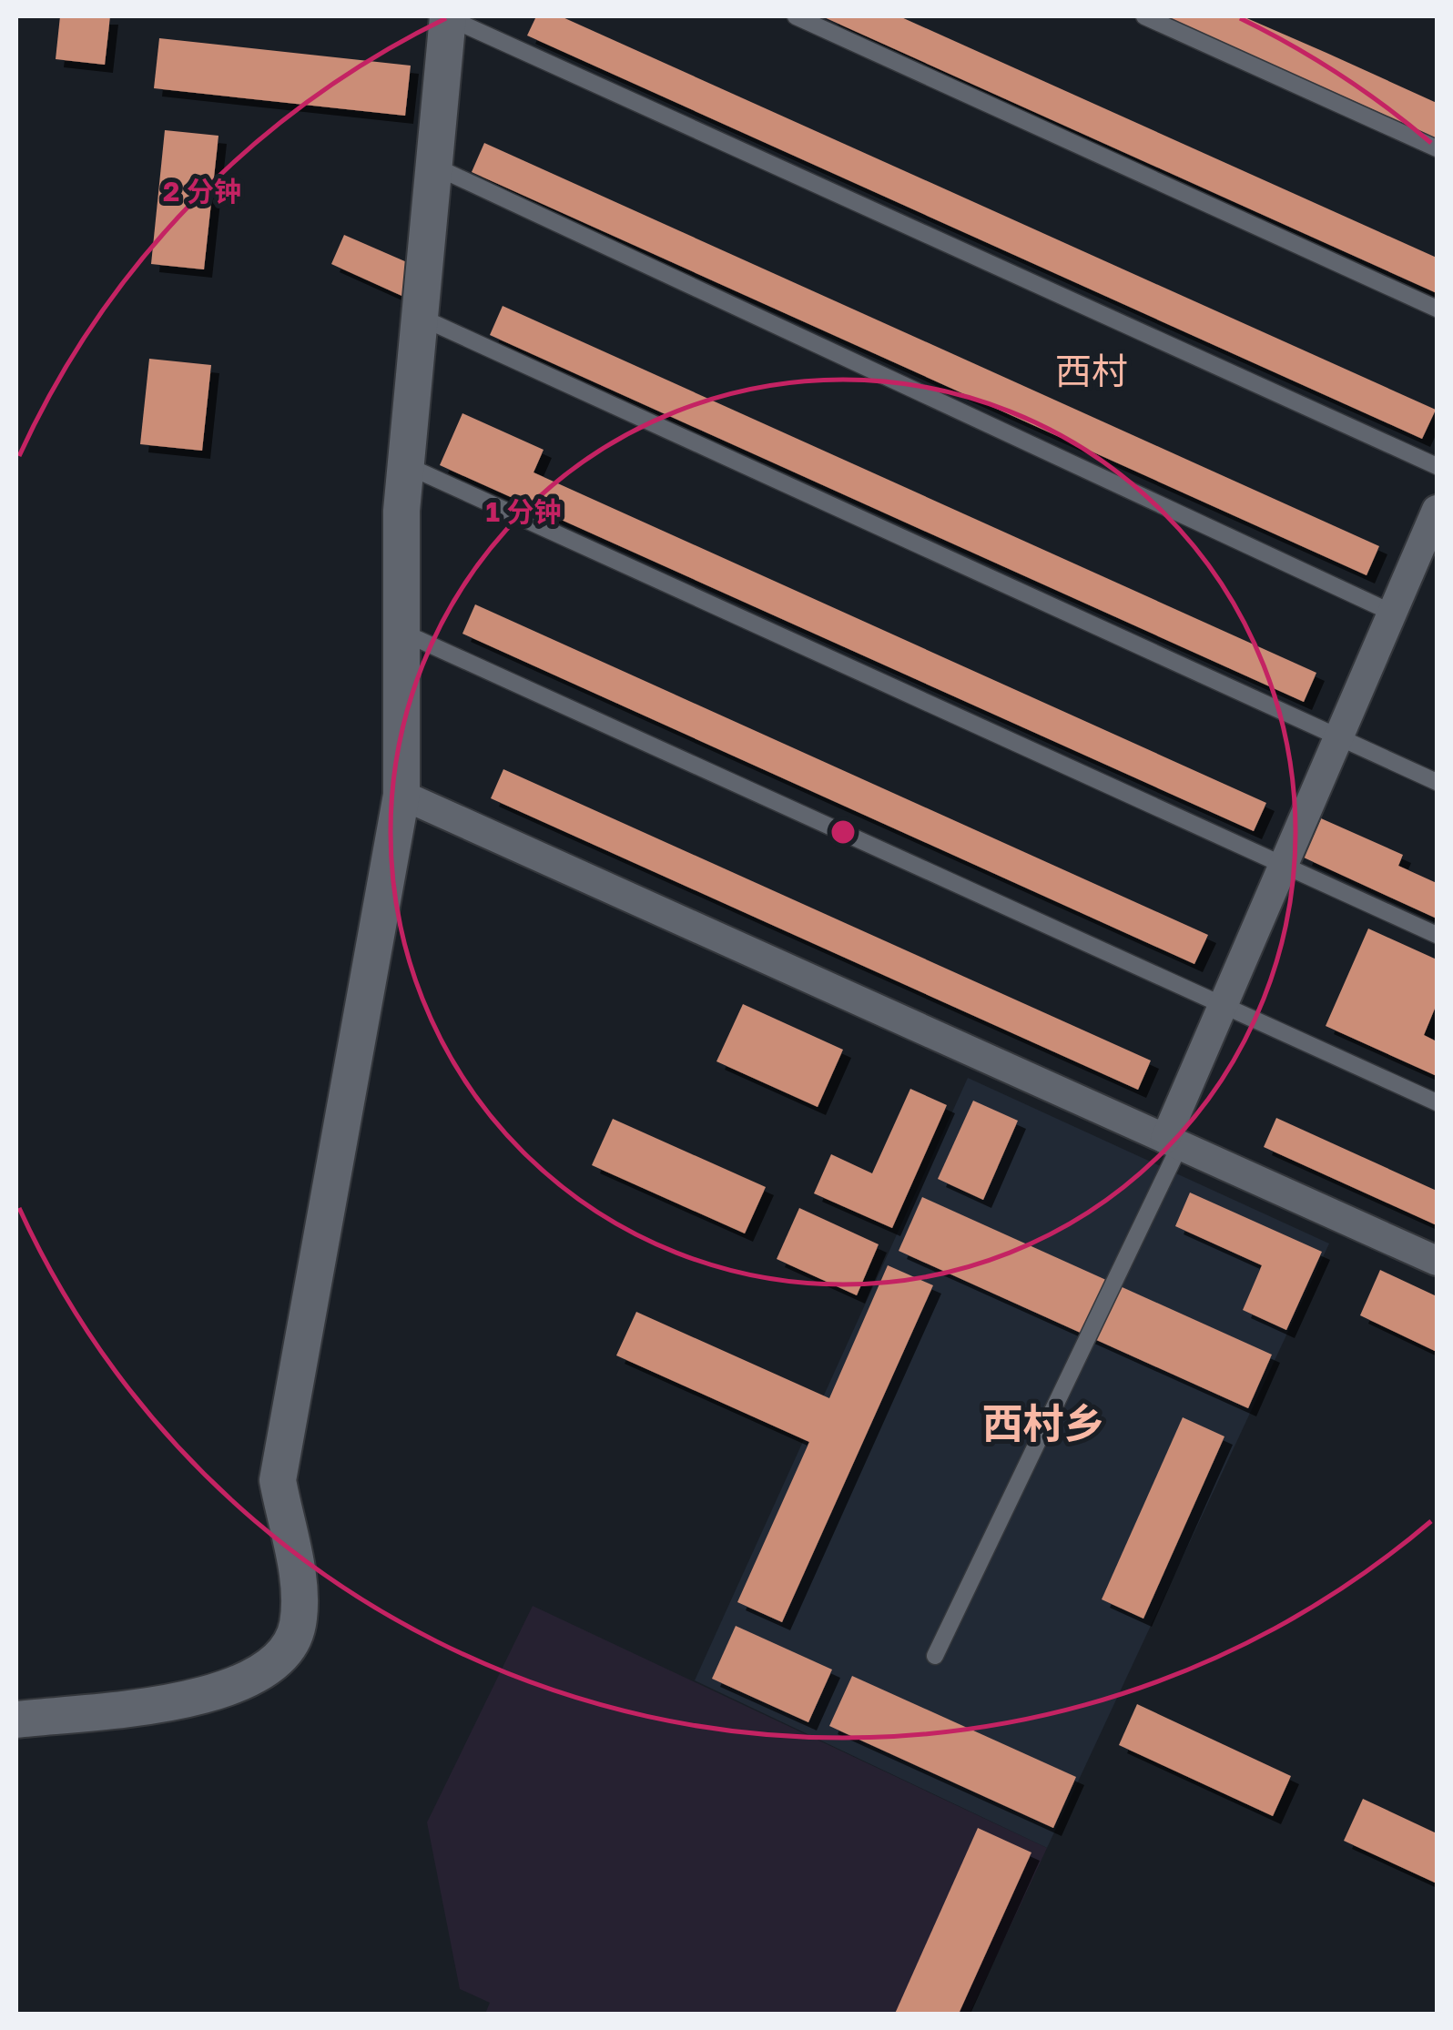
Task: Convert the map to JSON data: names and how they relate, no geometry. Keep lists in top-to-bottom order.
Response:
{
  "districts": ["西村", "西村乡"],
  "rings": ["2 分钟", "1 分钟"]
}
